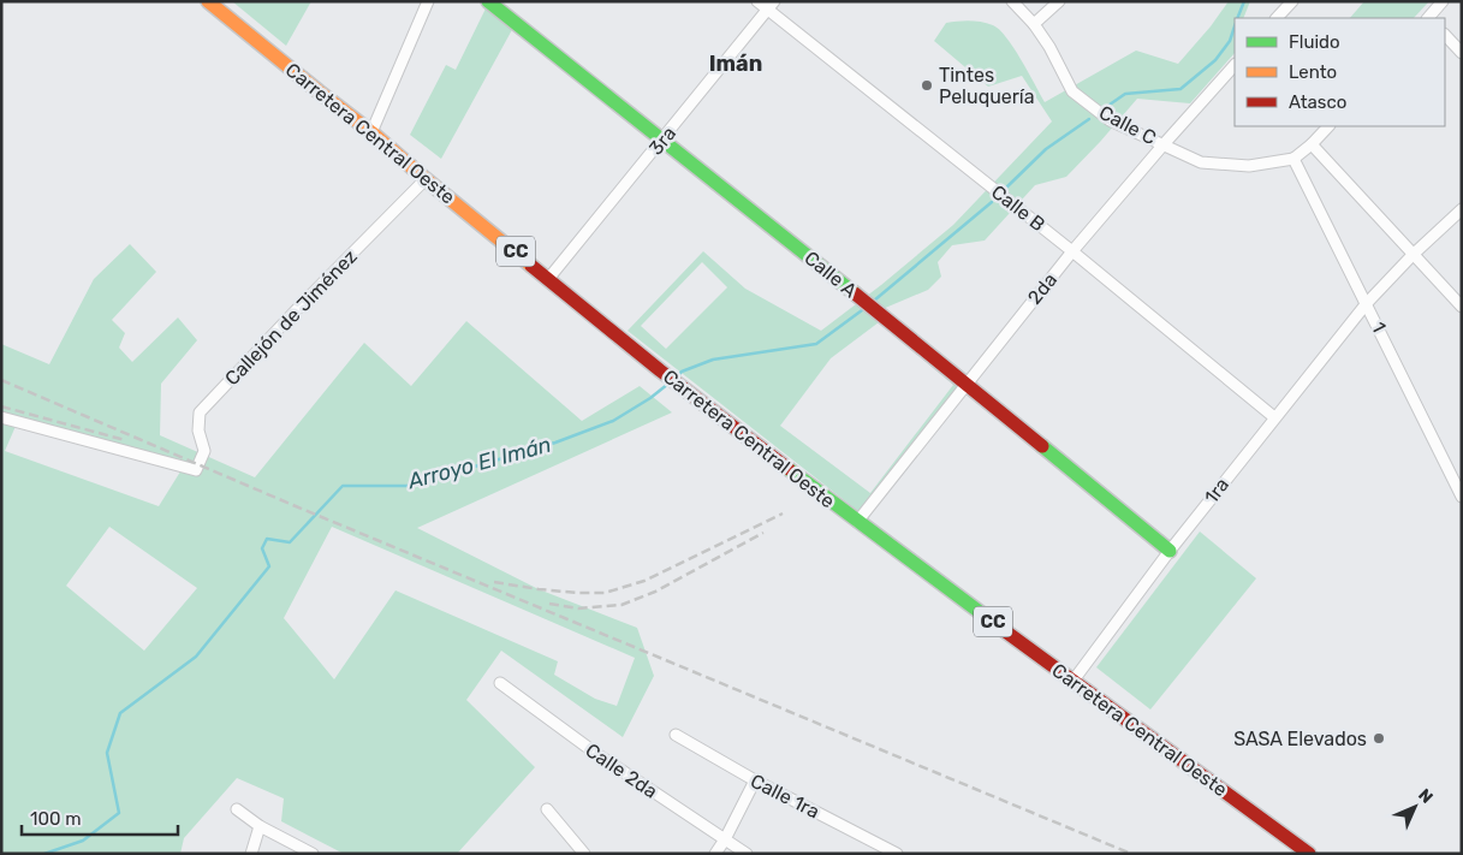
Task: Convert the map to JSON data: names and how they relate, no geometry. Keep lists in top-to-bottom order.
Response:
{
  "streets": {
    "main road": ["Carretera Central Oeste", "CC", "Calle A"],
    "street": [
      "Calle C",
      "3ra",
      "Calle B",
      "2da",
      "Callejón de Jiménez",
      "1",
      "1ra",
      "Calle 2da",
      "Calle 1ra"
    ]
  },
  "crossings": [
    ["Calle C", "2da"],
    ["Calle C", "1"],
    ["Carretera Central Oeste", "3ra"],
    ["Carretera Central Oeste", "2da"],
    ["Carretera Central Oeste", "Callejón de Jiménez"],
    ["Carretera Central Oeste", "1ra"],
    ["3ra", "Calle B"],
    ["3ra", "Calle A"],
    ["Calle B", "2da"],
    ["Calle B", "1ra"],
    ["Calle A", "2da"],
    ["Calle A", "1ra"],
    ["1", "1ra"]
  ],
  "districts": ["Imán"],
  "water": ["Arroyo El Imán"],
  "places": ["Tintes Peluquería", "SASA Elevados"],
  "legend": ["Fluido", "Lento", "Atasco"],
  "scale_bar": "100 m",
  "north": "top right"
}
